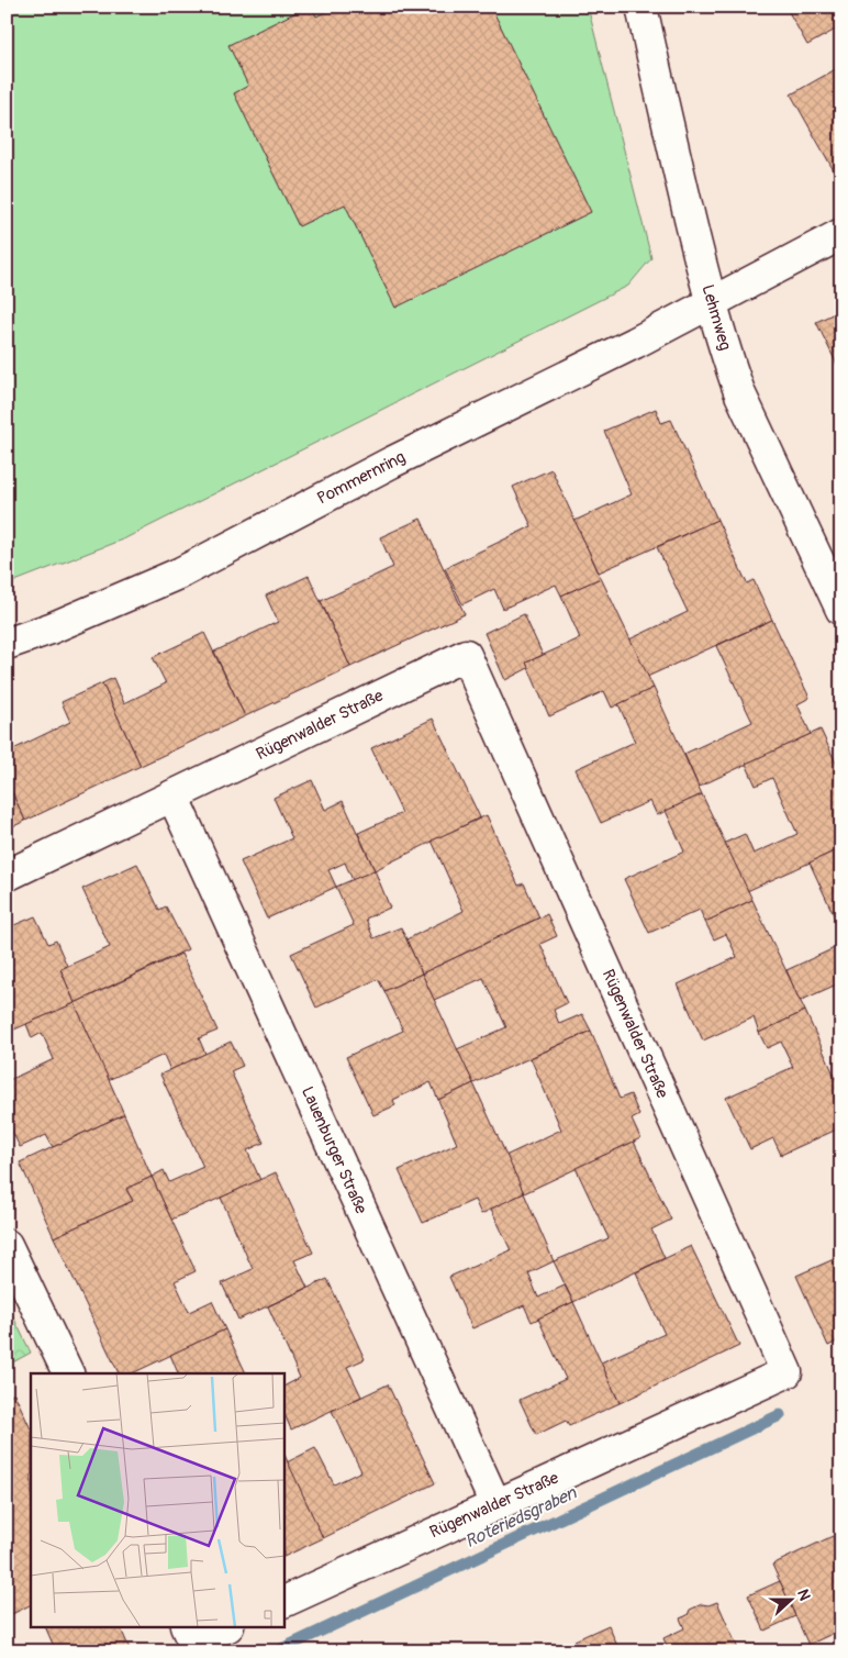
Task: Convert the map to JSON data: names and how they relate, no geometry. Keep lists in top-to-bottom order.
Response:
{
  "streets": {
    "street": [
      "Lehmweg",
      "Pommernring",
      "Rügenwalder Straße",
      "Lauenburger Straße"
    ]
  },
  "crossings": [
    ["Lehmweg", "Pommernring"],
    ["Rügenwalder Straße", "Lauenburger Straße"]
  ],
  "water": ["Roteriedsgraben"],
  "north": "right"
}
